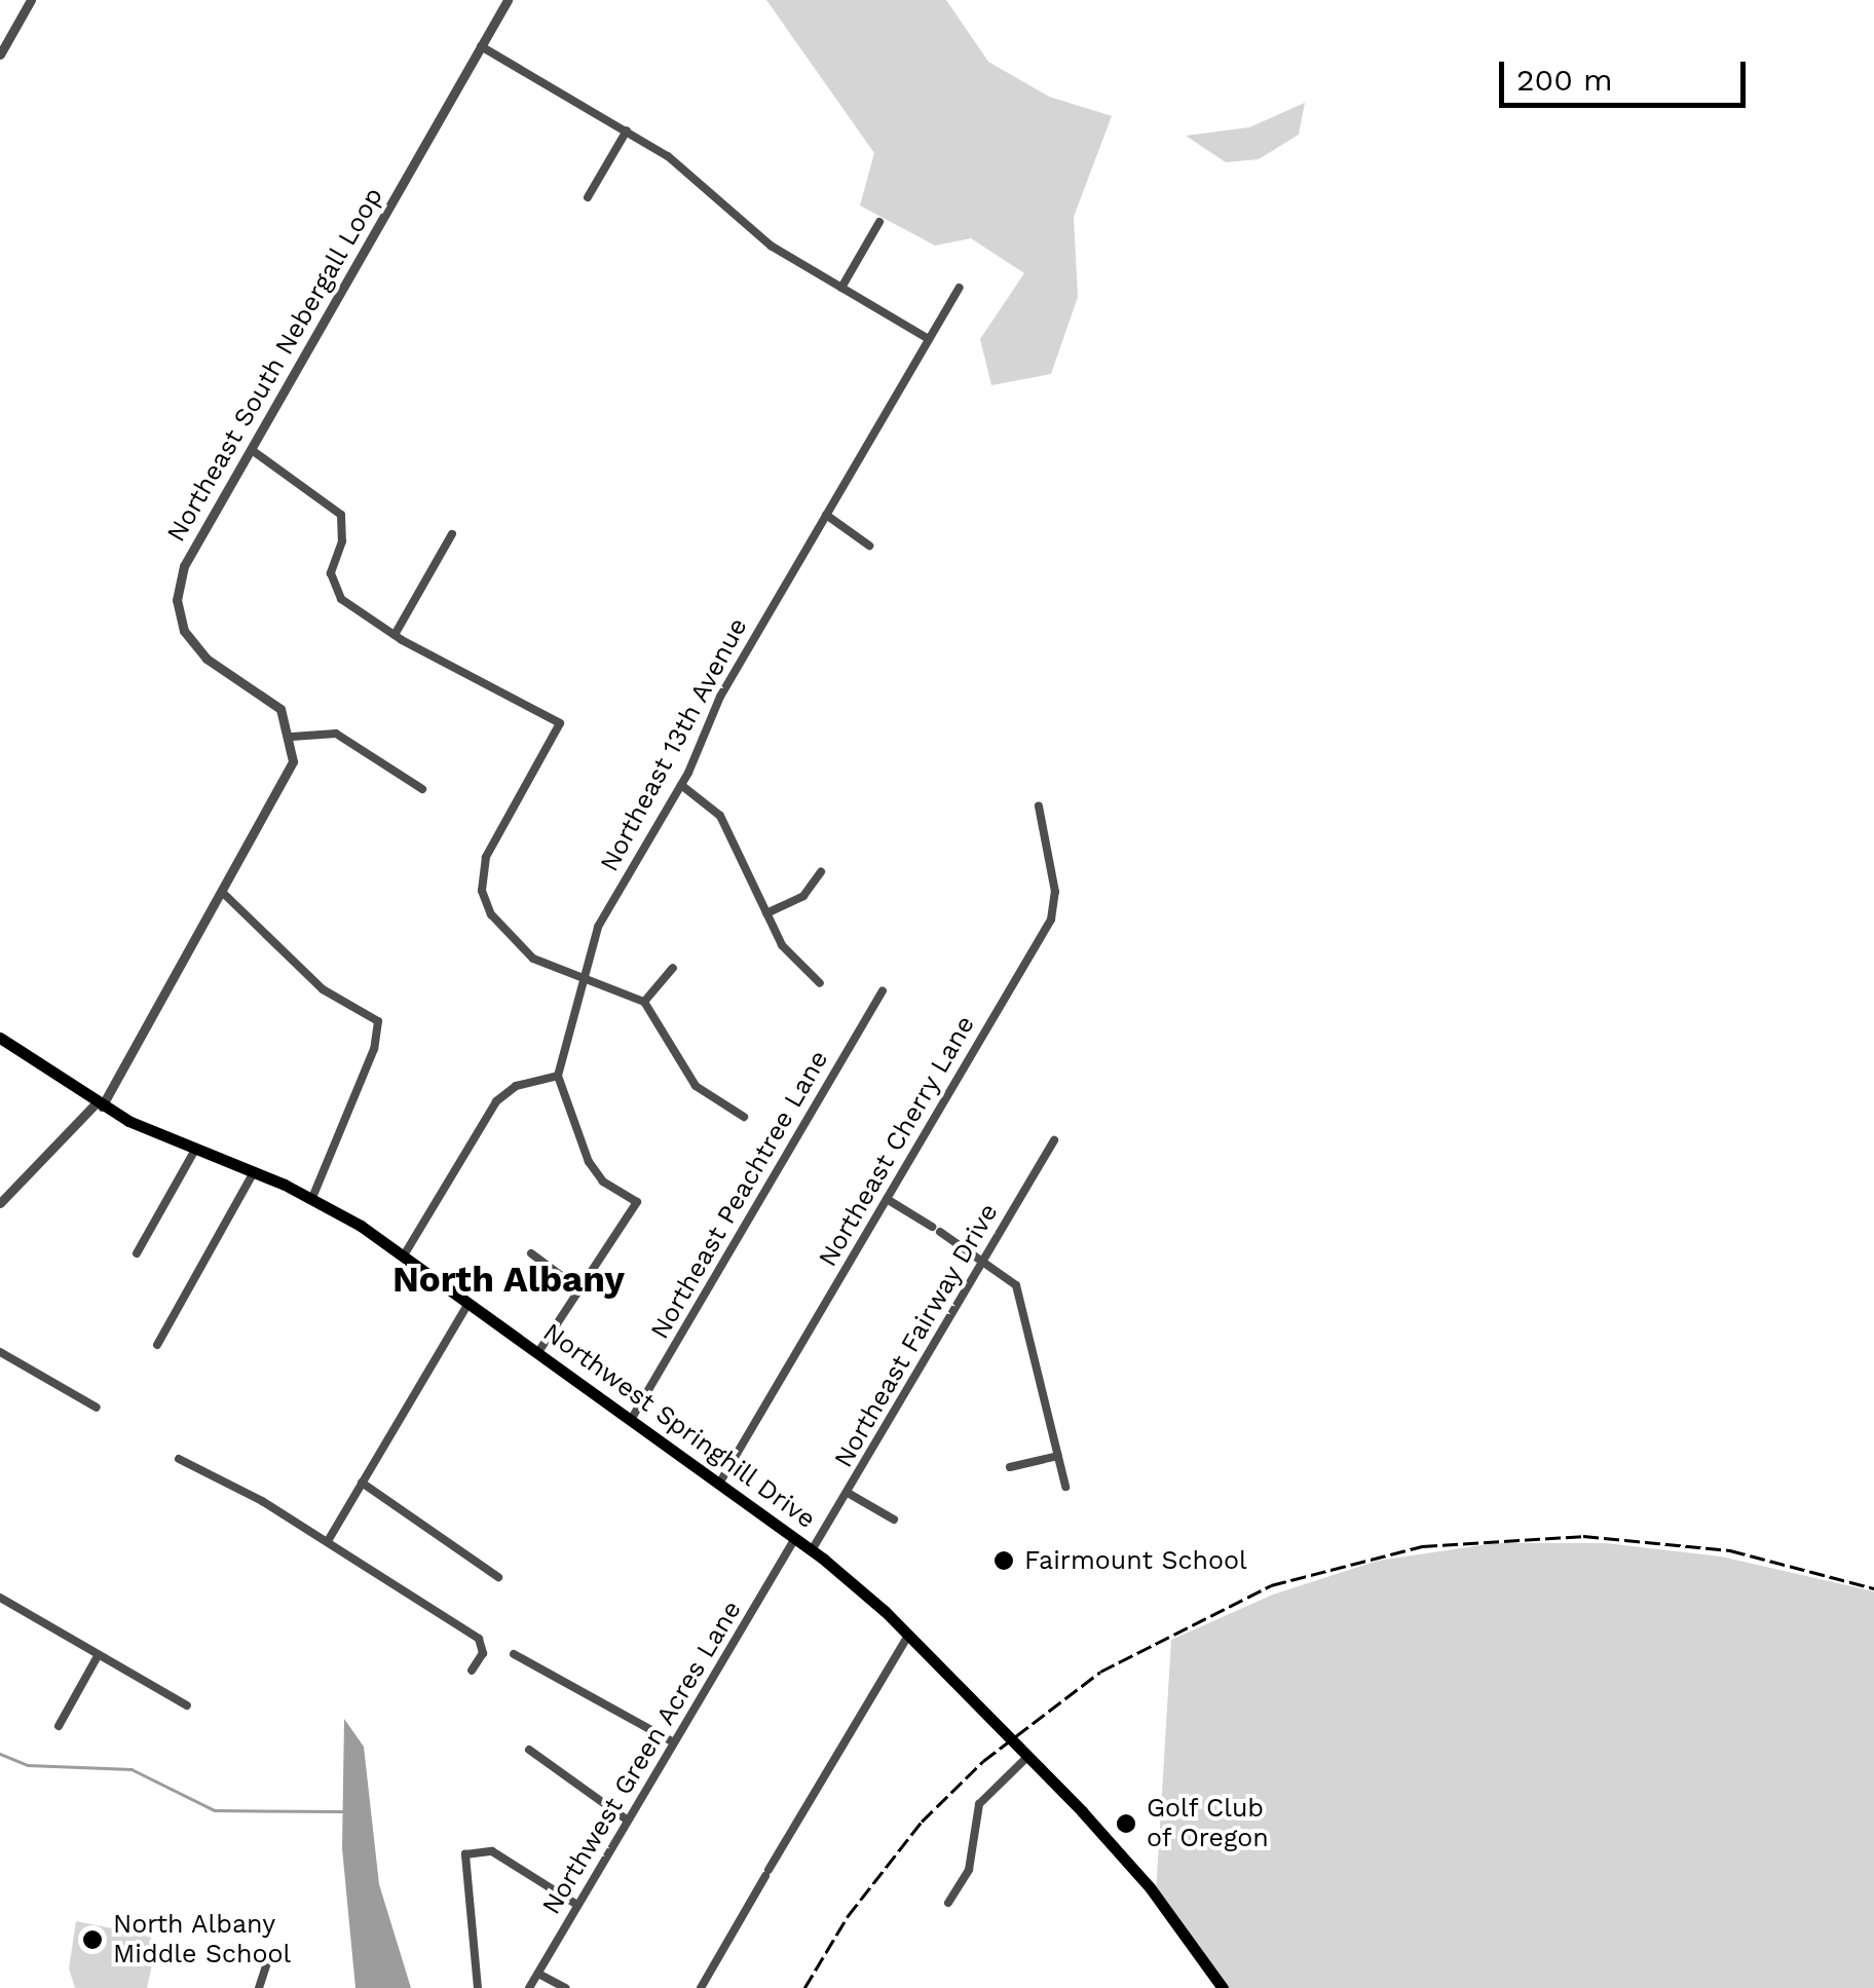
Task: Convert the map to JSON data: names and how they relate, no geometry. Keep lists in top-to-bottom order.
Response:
{
  "streets": {
    "main road": ["Northwest Springhill Drive"],
    "street": [
      "Northeast South Nebergall Loop",
      "Northeast 13th Avenue",
      "Northeast Cherry Lane",
      "Northeast Peachtree Lane",
      "Northeast Fairway Drive",
      "Northwest Green Acres Lane"
    ]
  },
  "crossings": [
    ["Northeast Cherry Lane", "Northwest Springhill Drive"],
    ["Northeast Peachtree Lane", "Northwest Springhill Drive"],
    ["Northeast Fairway Drive", "Northwest Springhill Drive"],
    ["Northwest Springhill Drive", "Northwest Green Acres Lane"]
  ],
  "districts": ["North Albany"],
  "places": ["Fairmount School", "Golf Club of Oregon", "North Albany Middle School"],
  "scale_bar": "200 m"
}
